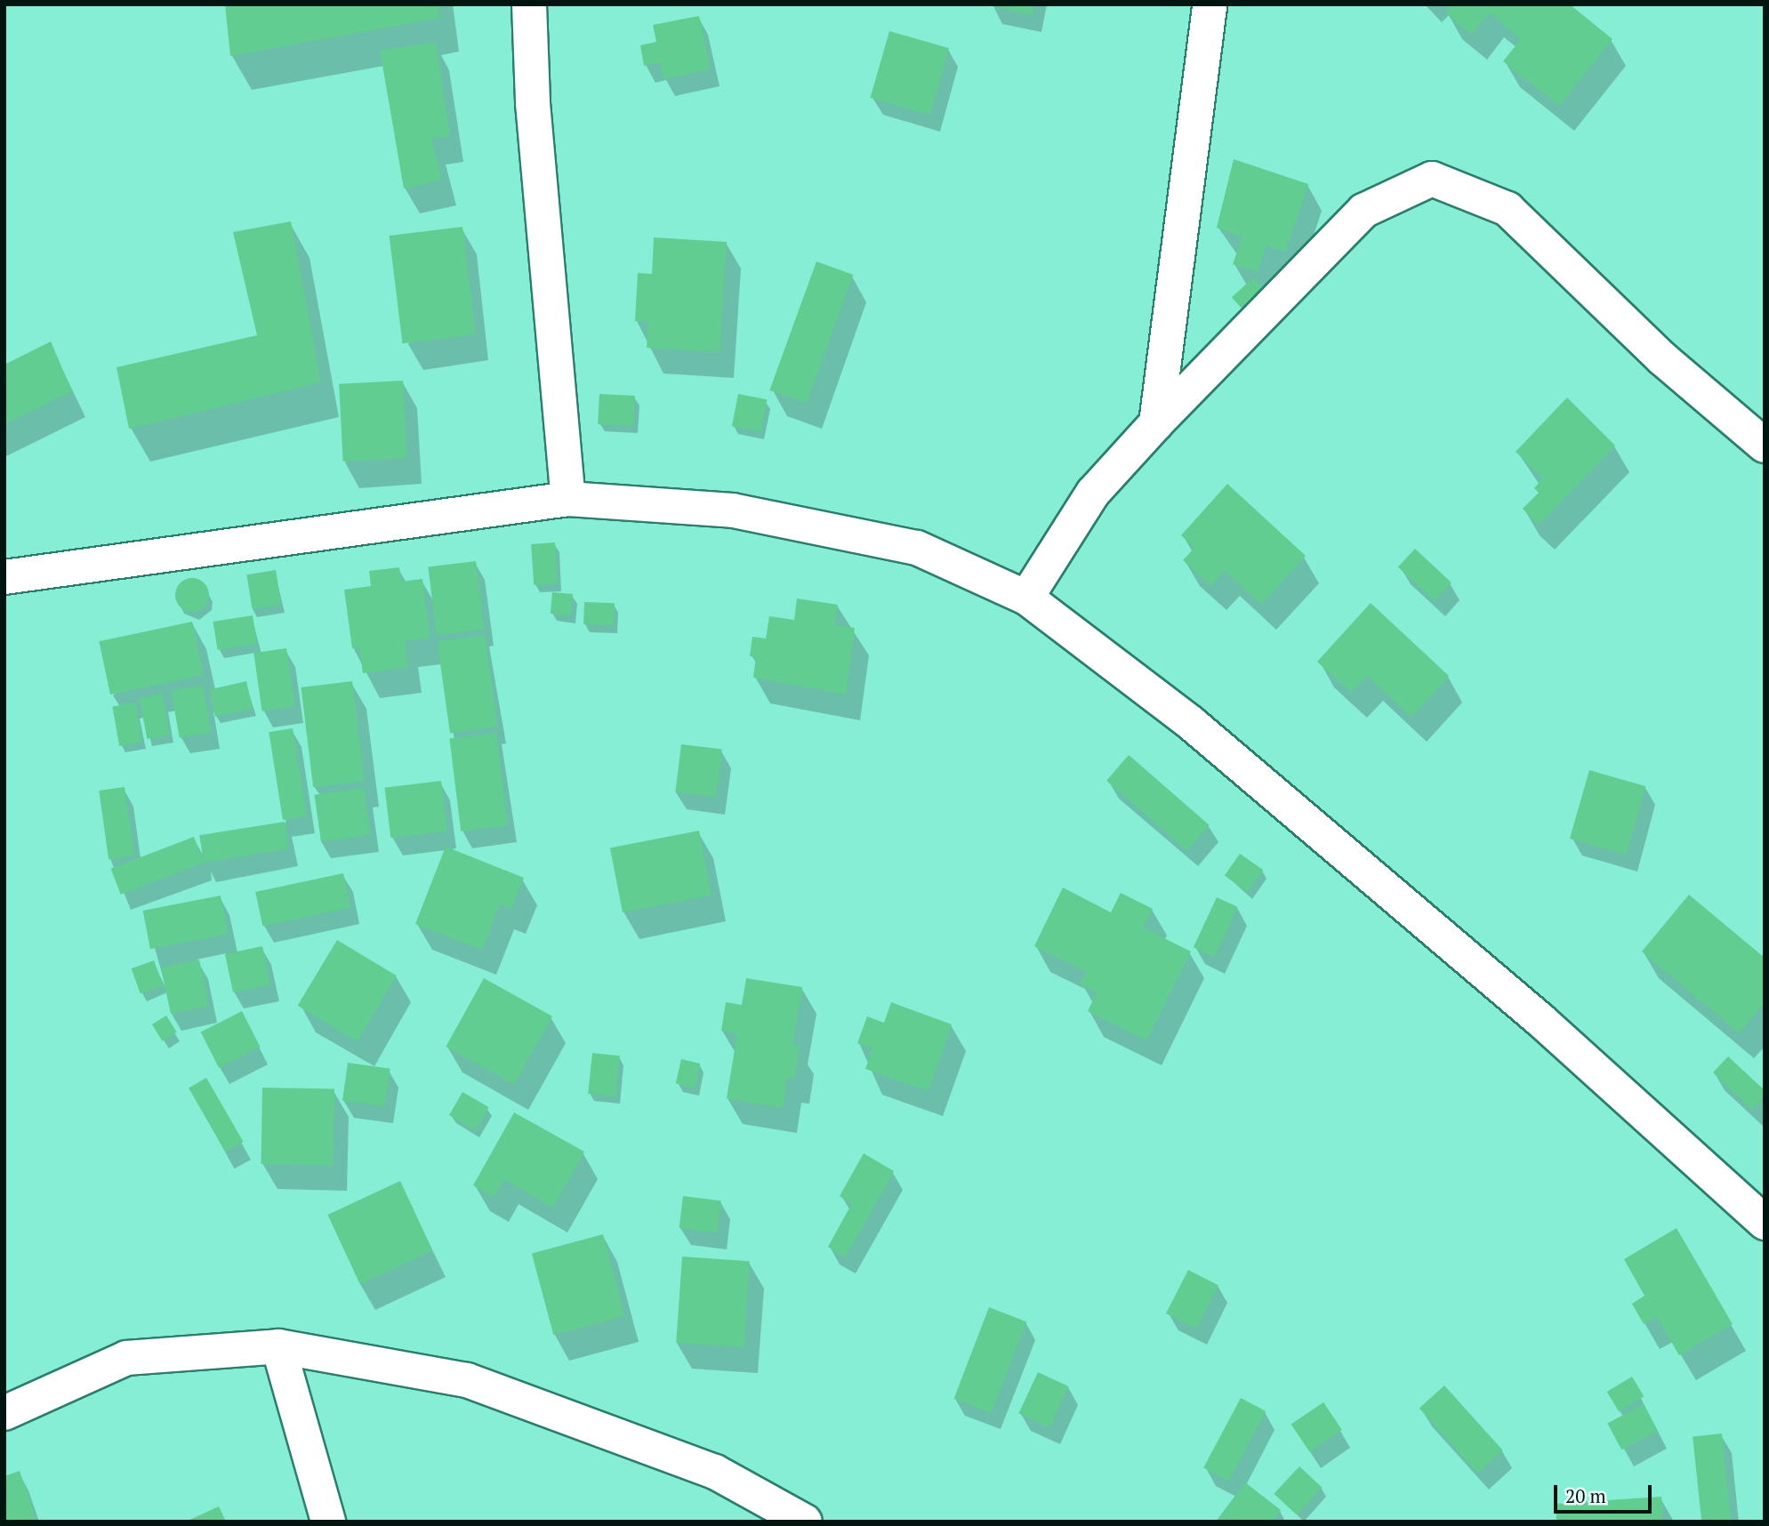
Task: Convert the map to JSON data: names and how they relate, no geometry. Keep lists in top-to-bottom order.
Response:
{
  "scale_bar": "20 m"
}
